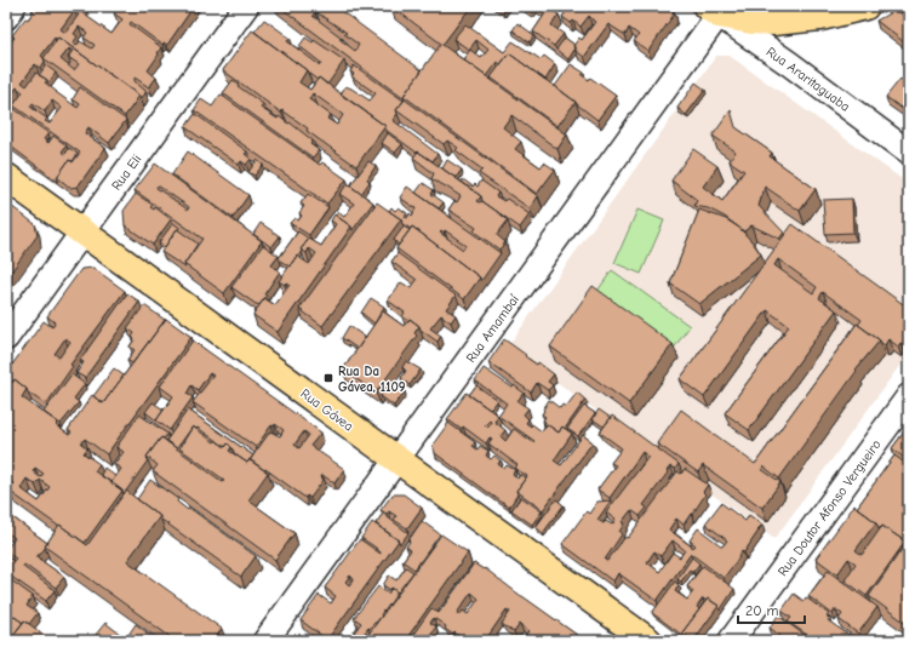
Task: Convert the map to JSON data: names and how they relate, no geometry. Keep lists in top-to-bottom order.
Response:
{
  "streets": {
    "main road": ["Rua Gávea"],
    "street": [
      "Rua Araritaguaba",
      "Rua Eli",
      "Rua Amambaí",
      "Rua Doutor Afonso Vergueiro"
    ]
  },
  "crossings": [
    ["Rua Araritaguaba", "Rua Amambaí"],
    ["Rua Eli", "Rua Gávea"],
    ["Rua Amambaí", "Rua Gávea"]
  ],
  "places": {
    "transit": ["Rua Da Gávea, 1109"]
  },
  "scale_bar": "20 m"
}
